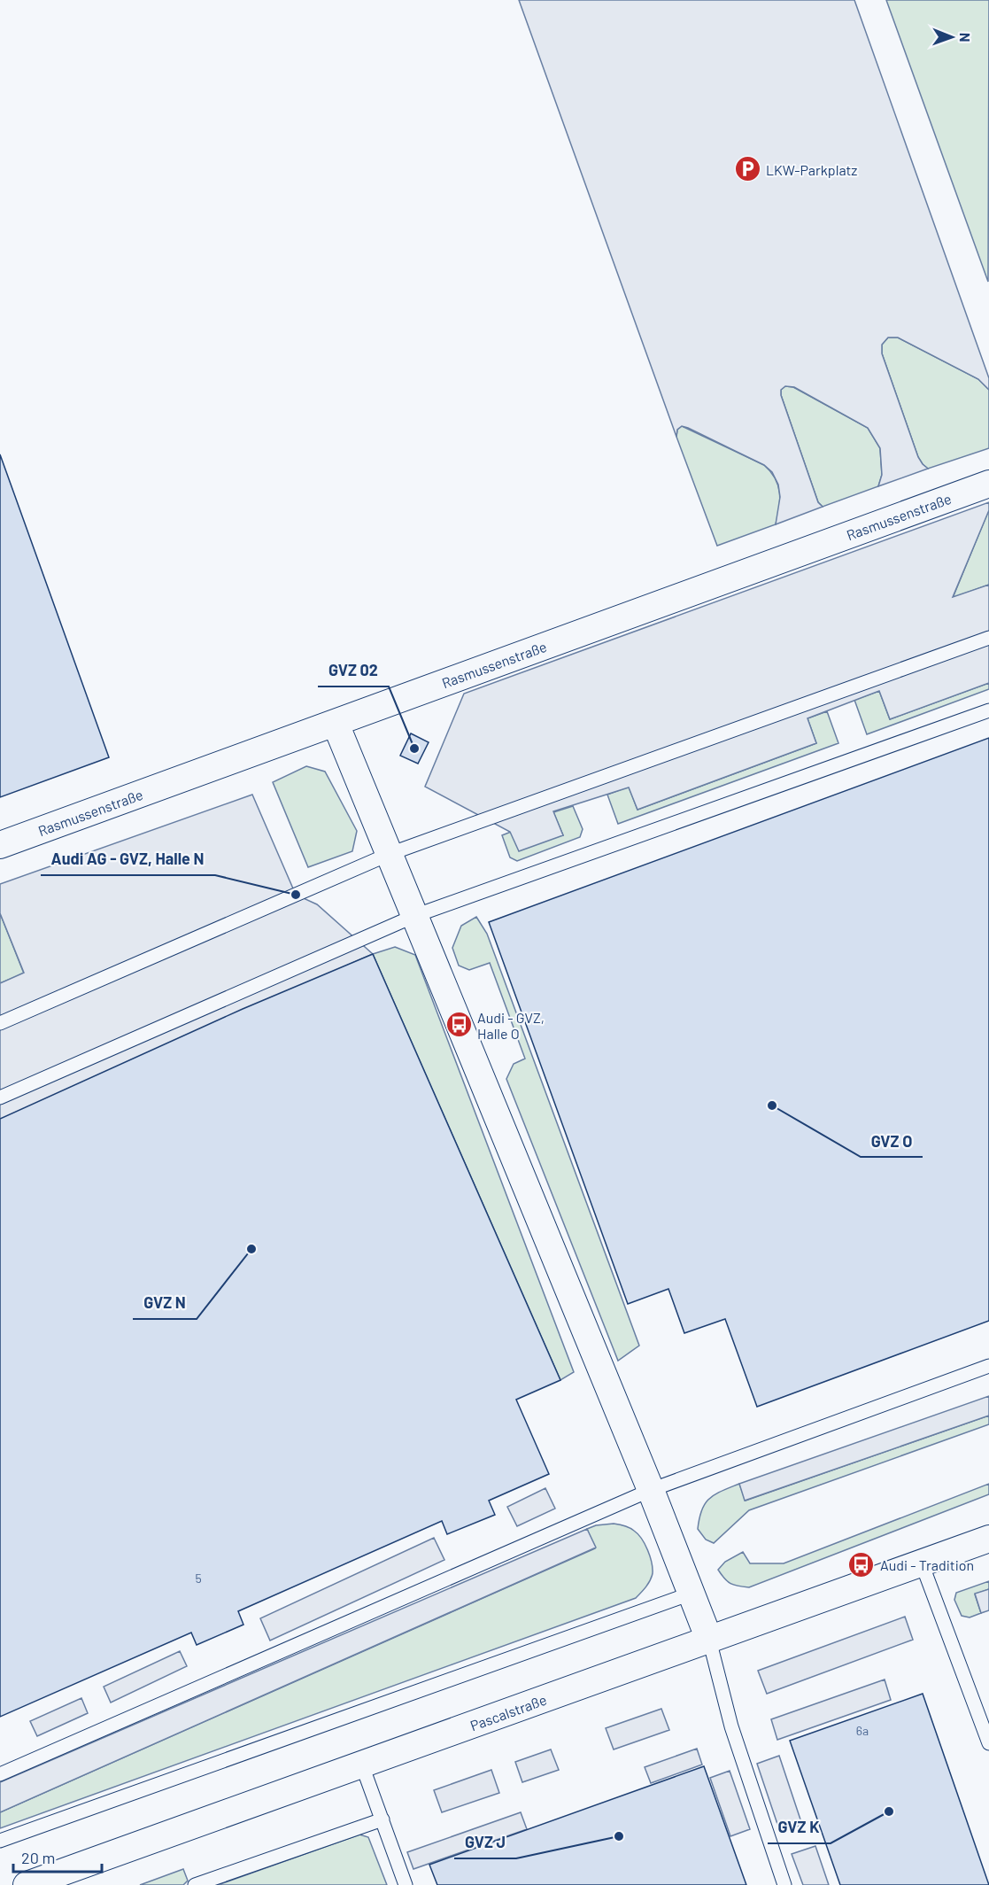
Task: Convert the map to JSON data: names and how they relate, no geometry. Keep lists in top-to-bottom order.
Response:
{
  "streets": {
    "street": ["Rasmussenstraße", "Pascalstraße"]
  },
  "places": {
    "parking": ["LKW-Parkplatz"],
    "other": [
      "GVZ 02",
      "Audi AG - GVZ, Halle N",
      "GVZ O",
      "GVZ N",
      "GVZ K",
      "GVZ J"
    ],
    "bus stop": ["Audi - GVZ, Halle O", "Audi - Tradition"]
  },
  "house_numbers": ["5", "6a"],
  "scale_bar": "20 m",
  "north": "right"
}
